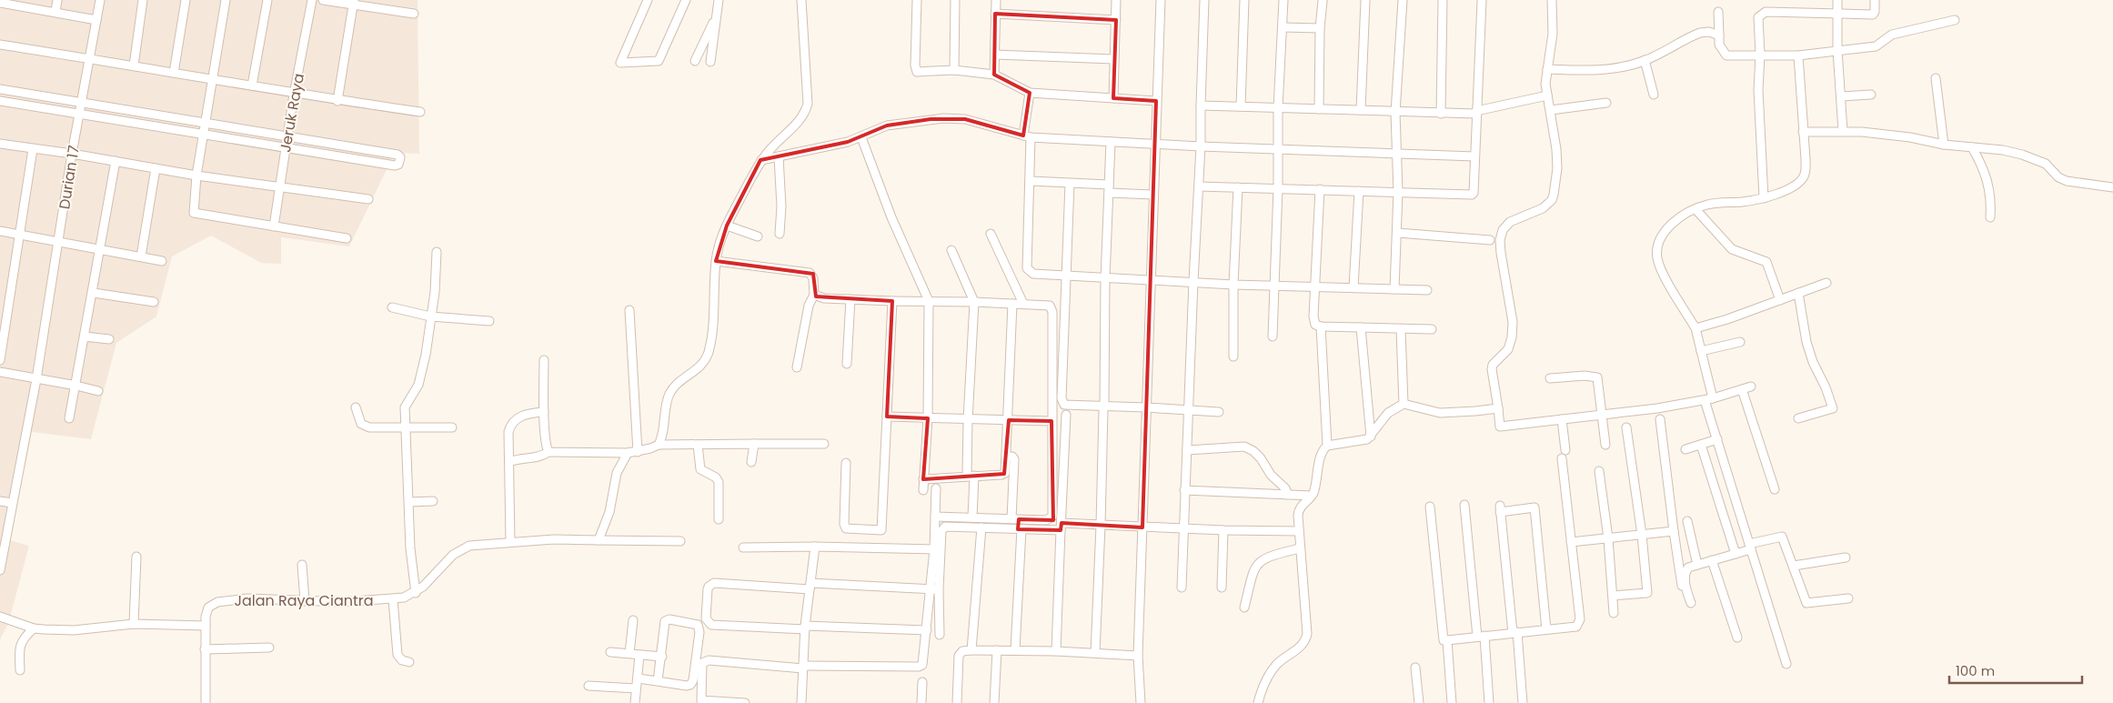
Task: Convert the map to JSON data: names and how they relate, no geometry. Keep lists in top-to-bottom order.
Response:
{
  "streets": {
    "street": ["Jeruk Raya", "Durian 17", "Jalan Raya Ciantra"]
  },
  "scale_bar": "100 m"
}
